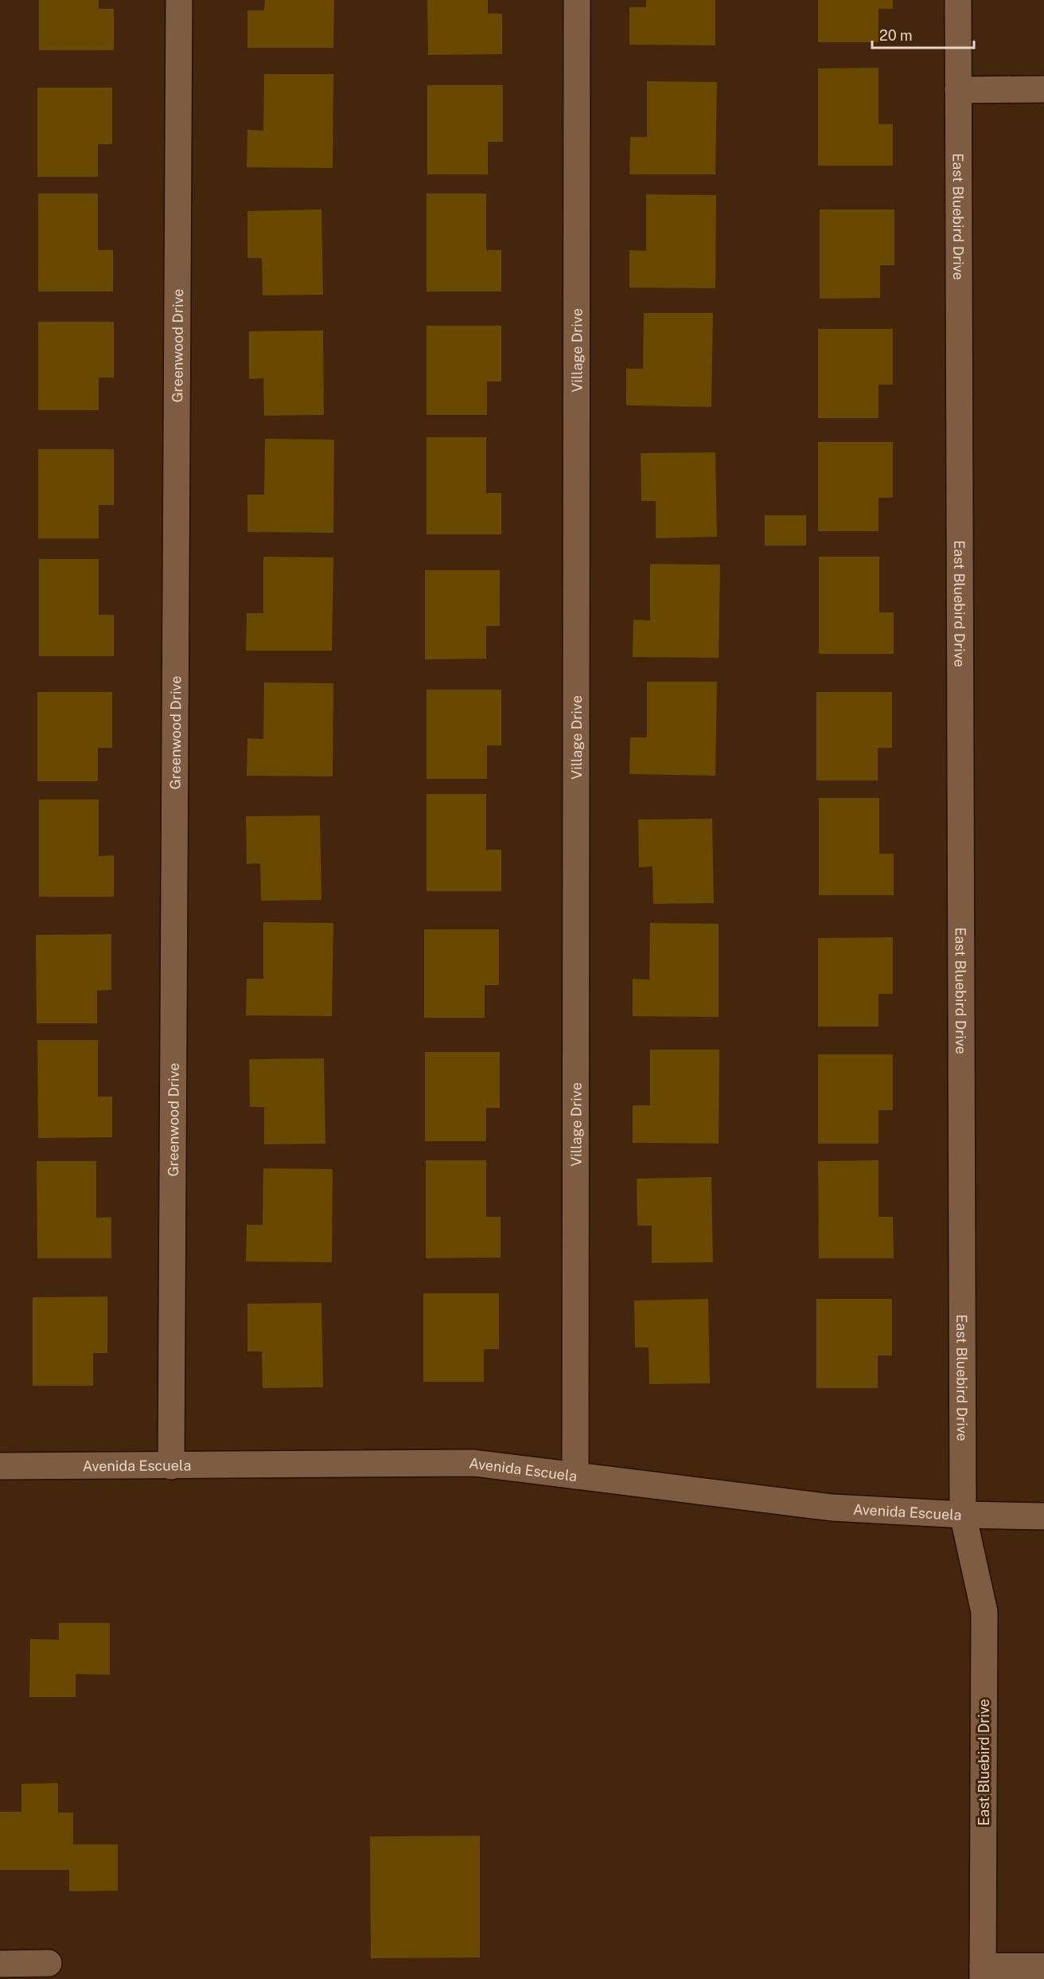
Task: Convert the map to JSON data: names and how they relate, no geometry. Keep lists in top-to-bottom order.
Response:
{
  "streets": {
    "street": [
      "East Bluebird Drive",
      "Greenwood Drive",
      "Village Drive",
      "Avenida Escuela"
    ]
  },
  "crossings": [
    ["East Bluebird Drive", "Avenida Escuela"],
    ["Greenwood Drive", "Avenida Escuela"],
    ["Village Drive", "Avenida Escuela"]
  ],
  "scale_bar": "20 m"
}
